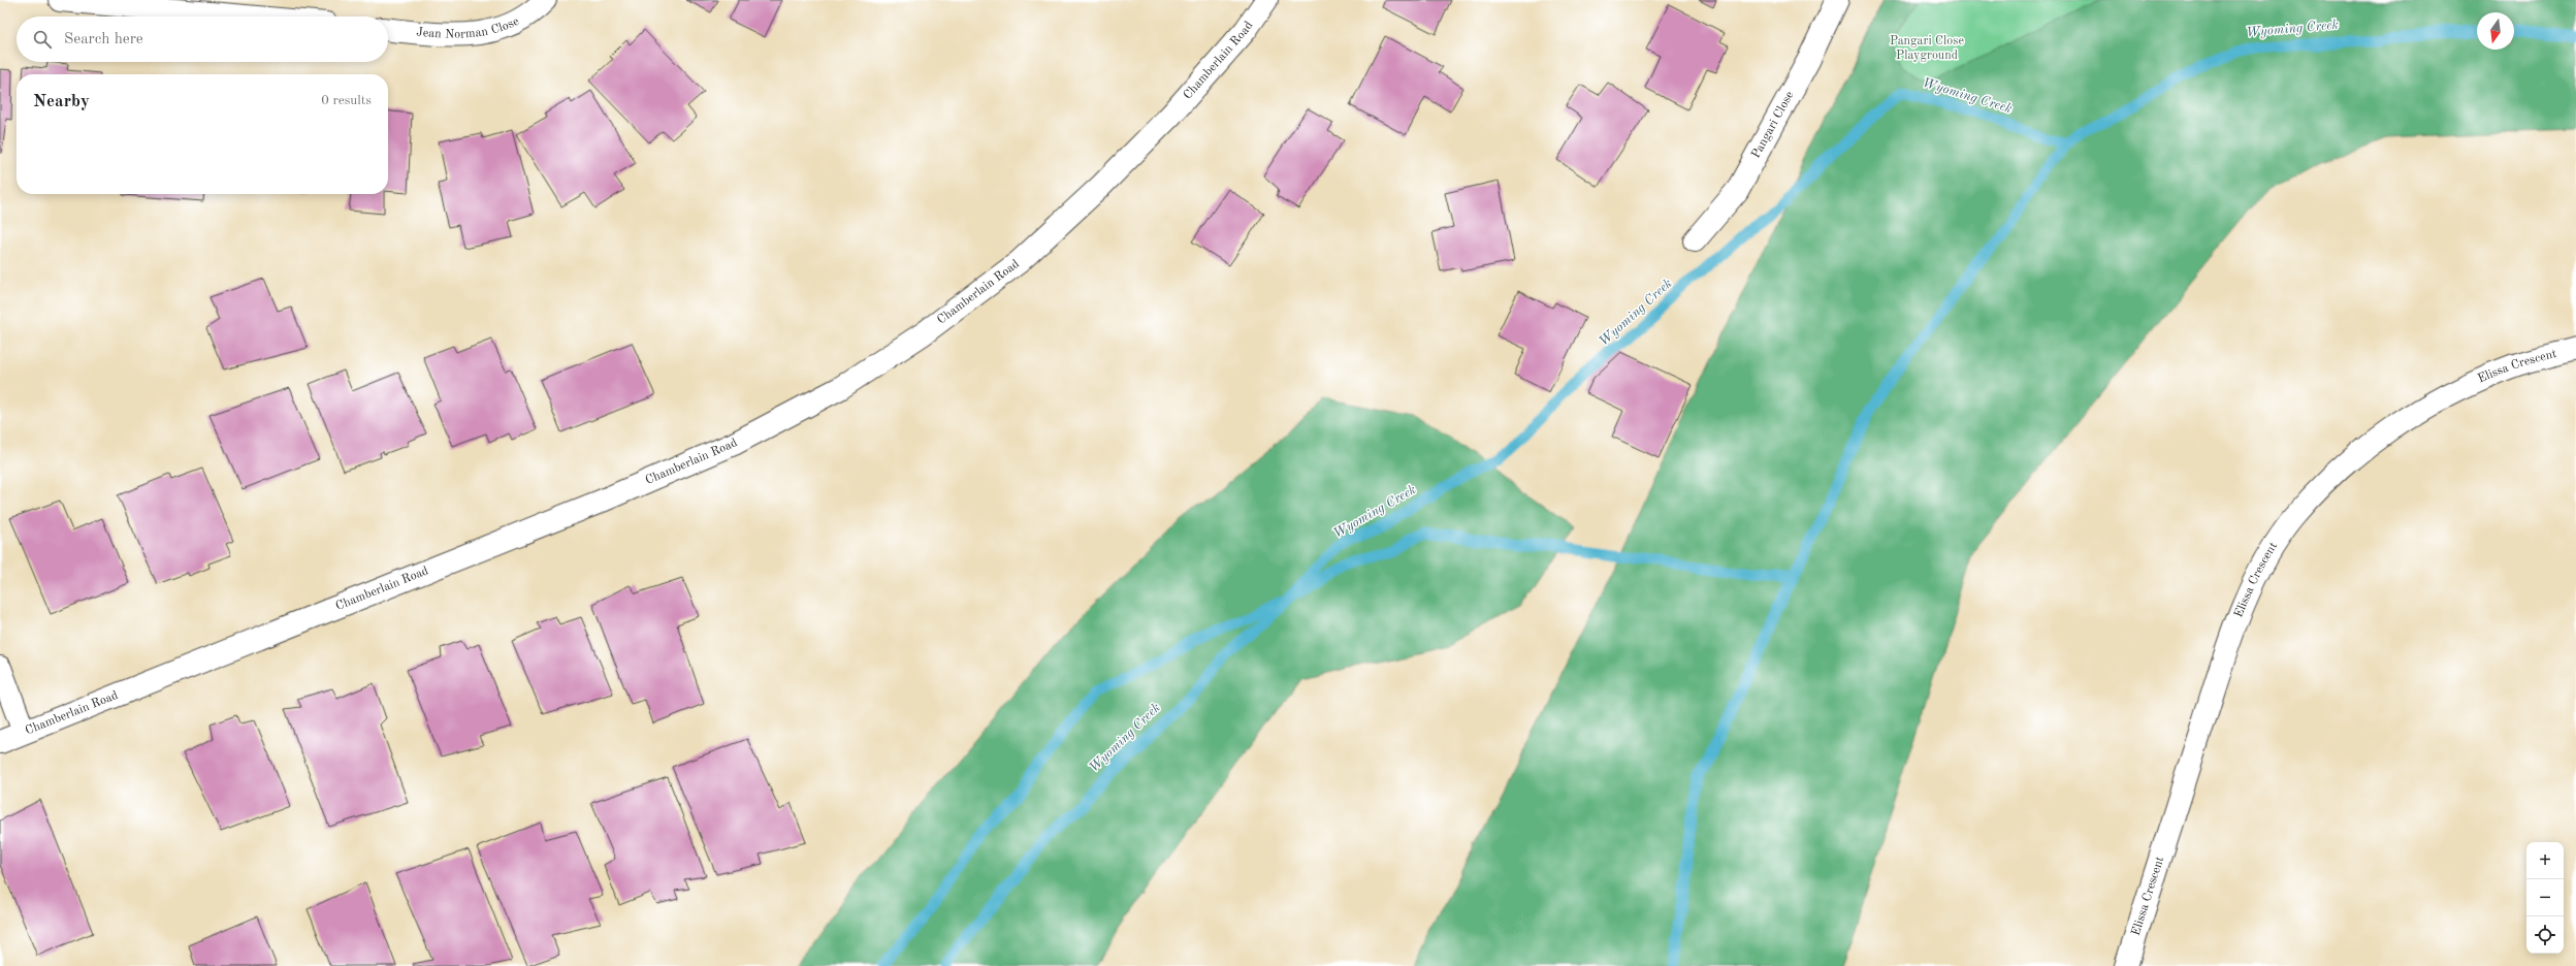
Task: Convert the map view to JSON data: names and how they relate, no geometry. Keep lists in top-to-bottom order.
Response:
{
  "streets": {
    "street": [
      "Jean Norman Close",
      "Chamberlain Road",
      "Pangari Close",
      "Elissa Crescent"
    ]
  },
  "water": ["Wyoming Creek"],
  "parks": ["Pangari Close Playground"],
  "north": "bottom",
  "page": {
    "search": "Search here",
    "heading": ["Nearby", "0 results"],
    "map_buttons": ["+", "−"]
  }
}
